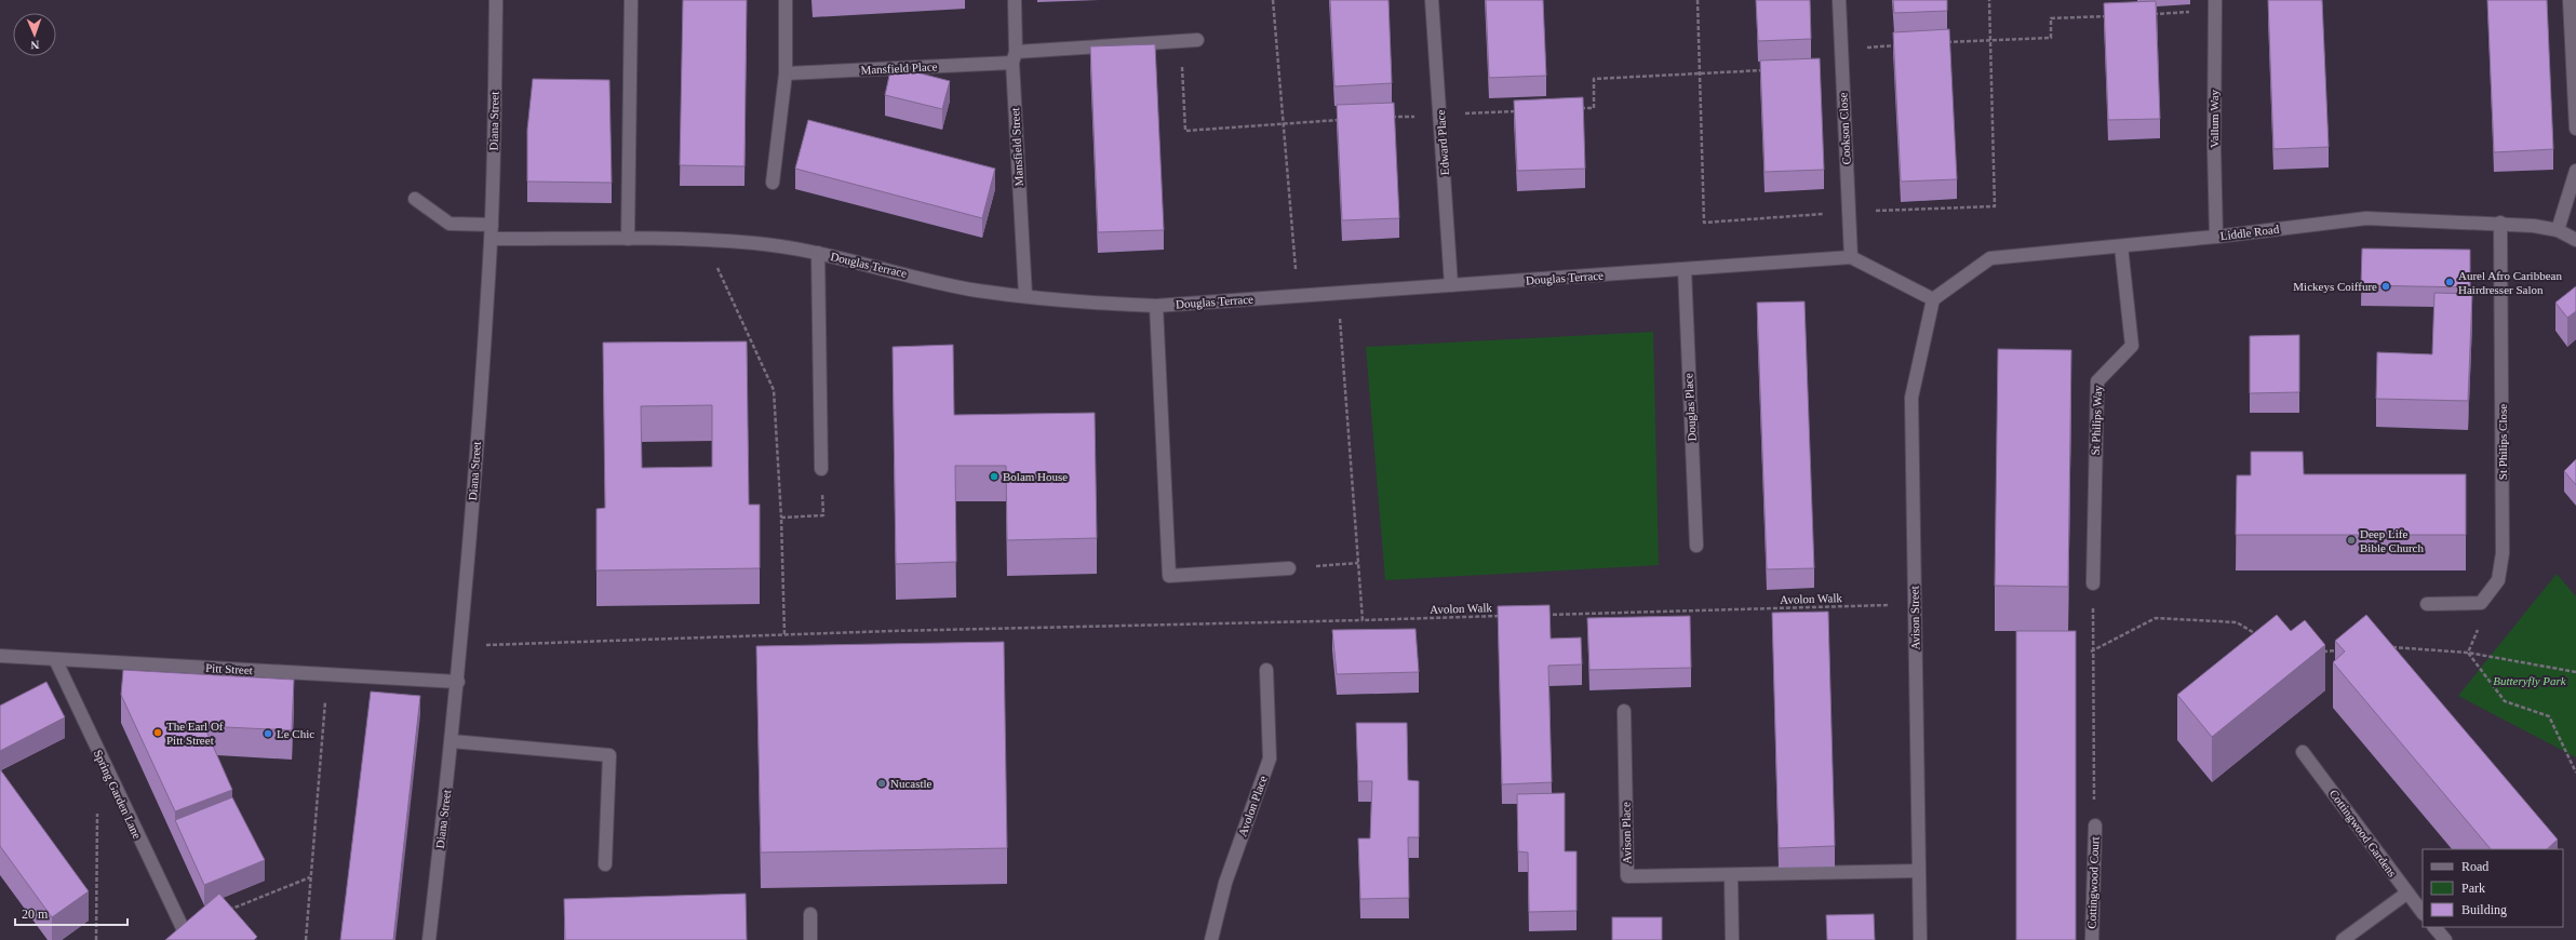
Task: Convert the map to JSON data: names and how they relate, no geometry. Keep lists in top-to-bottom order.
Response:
{
  "streets": {
    "street": [
      "Mansfield Place",
      "Vallum Way",
      "Diana Street",
      "Cookson Close",
      "Edward Place",
      "Mansfield Street",
      "Liddle Road",
      "Douglas Terrace",
      "Douglas Place",
      "St Philips Way",
      "St Philips Close",
      "Avison Street",
      "Pitt Street",
      "Spring Garden Lane",
      "Avolon Place",
      "Avison Place",
      "Cottingwood Gardens",
      "Cottingwood Court"
    ],
    "path": ["Avolon Walk"]
  },
  "crossings": [
    ["Mansfield Place", "Mansfield Street"],
    ["Vallum Way", "Liddle Road"],
    ["Diana Street", "Douglas Terrace"],
    ["Diana Street", "Avolon Walk"],
    ["Diana Street", "Pitt Street"],
    ["Cookson Close", "Douglas Terrace"],
    ["Edward Place", "Douglas Terrace"],
    ["Mansfield Street", "Douglas Terrace"],
    ["Liddle Road", "St Philips Way"],
    ["Liddle Road", "St Philips Close"],
    ["Liddle Road", "Avison Street"],
    ["Douglas Terrace", "Douglas Place"],
    ["Avolon Walk", "Avison Street"],
    ["Avison Street", "Avison Place"],
    ["Pitt Street", "Spring Garden Lane"]
  ],
  "parks": ["Butteryfly Park"],
  "places": [
    "Aurel Afro Caribbean Hairdresser Salon",
    "Mickeys Coiffure",
    "Bolam House",
    "Deep Life Bible Church",
    "The Earl Of Pitt Street",
    "Le Chic",
    "Nucastle"
  ],
  "legend": ["Road", "Park", "Building"],
  "scale_bar": "20 m",
  "north": "bottom"
}
